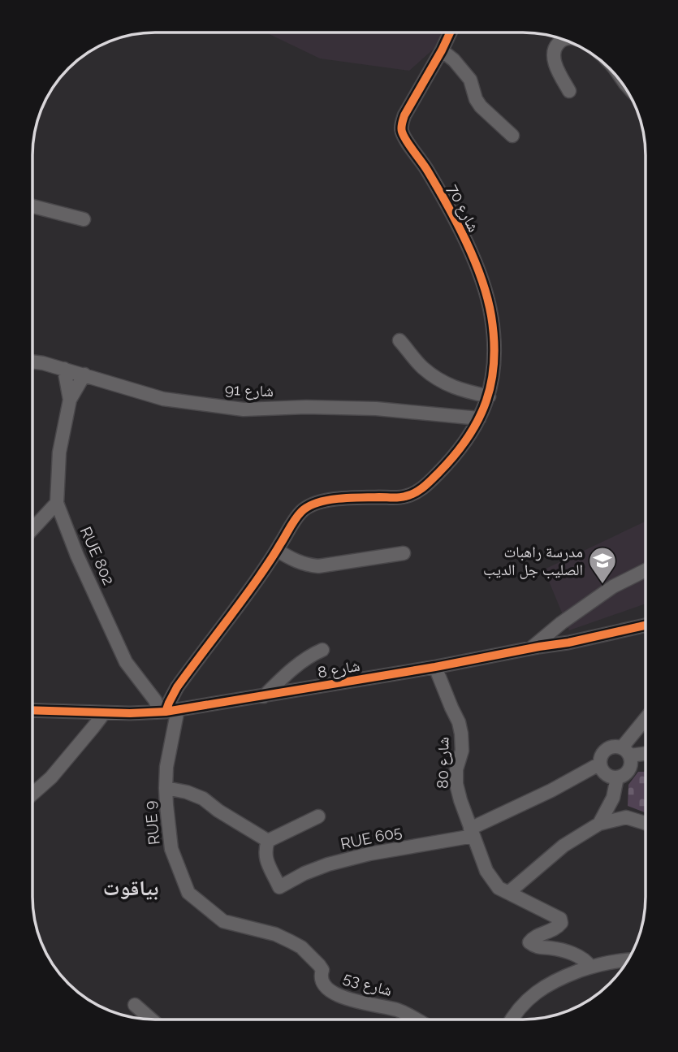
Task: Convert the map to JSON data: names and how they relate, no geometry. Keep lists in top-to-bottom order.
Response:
{
  "streets": {
    "street": [
      "شارع 70",
      "شارع 91",
      "RUE 802",
      "شارع 8",
      "شارع 80",
      "RUE 9",
      "RUE 605",
      "شارع 53"
    ]
  },
  "crossings": [
    ["شارع 70", "شارع 91"],
    ["شارع 70", "RUE 9"],
    ["شارع 91", "RUE 802"],
    ["RUE 802", "شارع 8"],
    ["RUE 802", "RUE 9"],
    ["شارع 8", "شارع 80"],
    ["شارع 8", "RUE 9"],
    ["شارع 80", "RUE 605"],
    ["RUE 9", "شارع 53"]
  ],
  "districts": ["بياقوت"],
  "places": {
    "school or university": ["مدرسة راهبات الصليب جل الديب"]
  }
}
